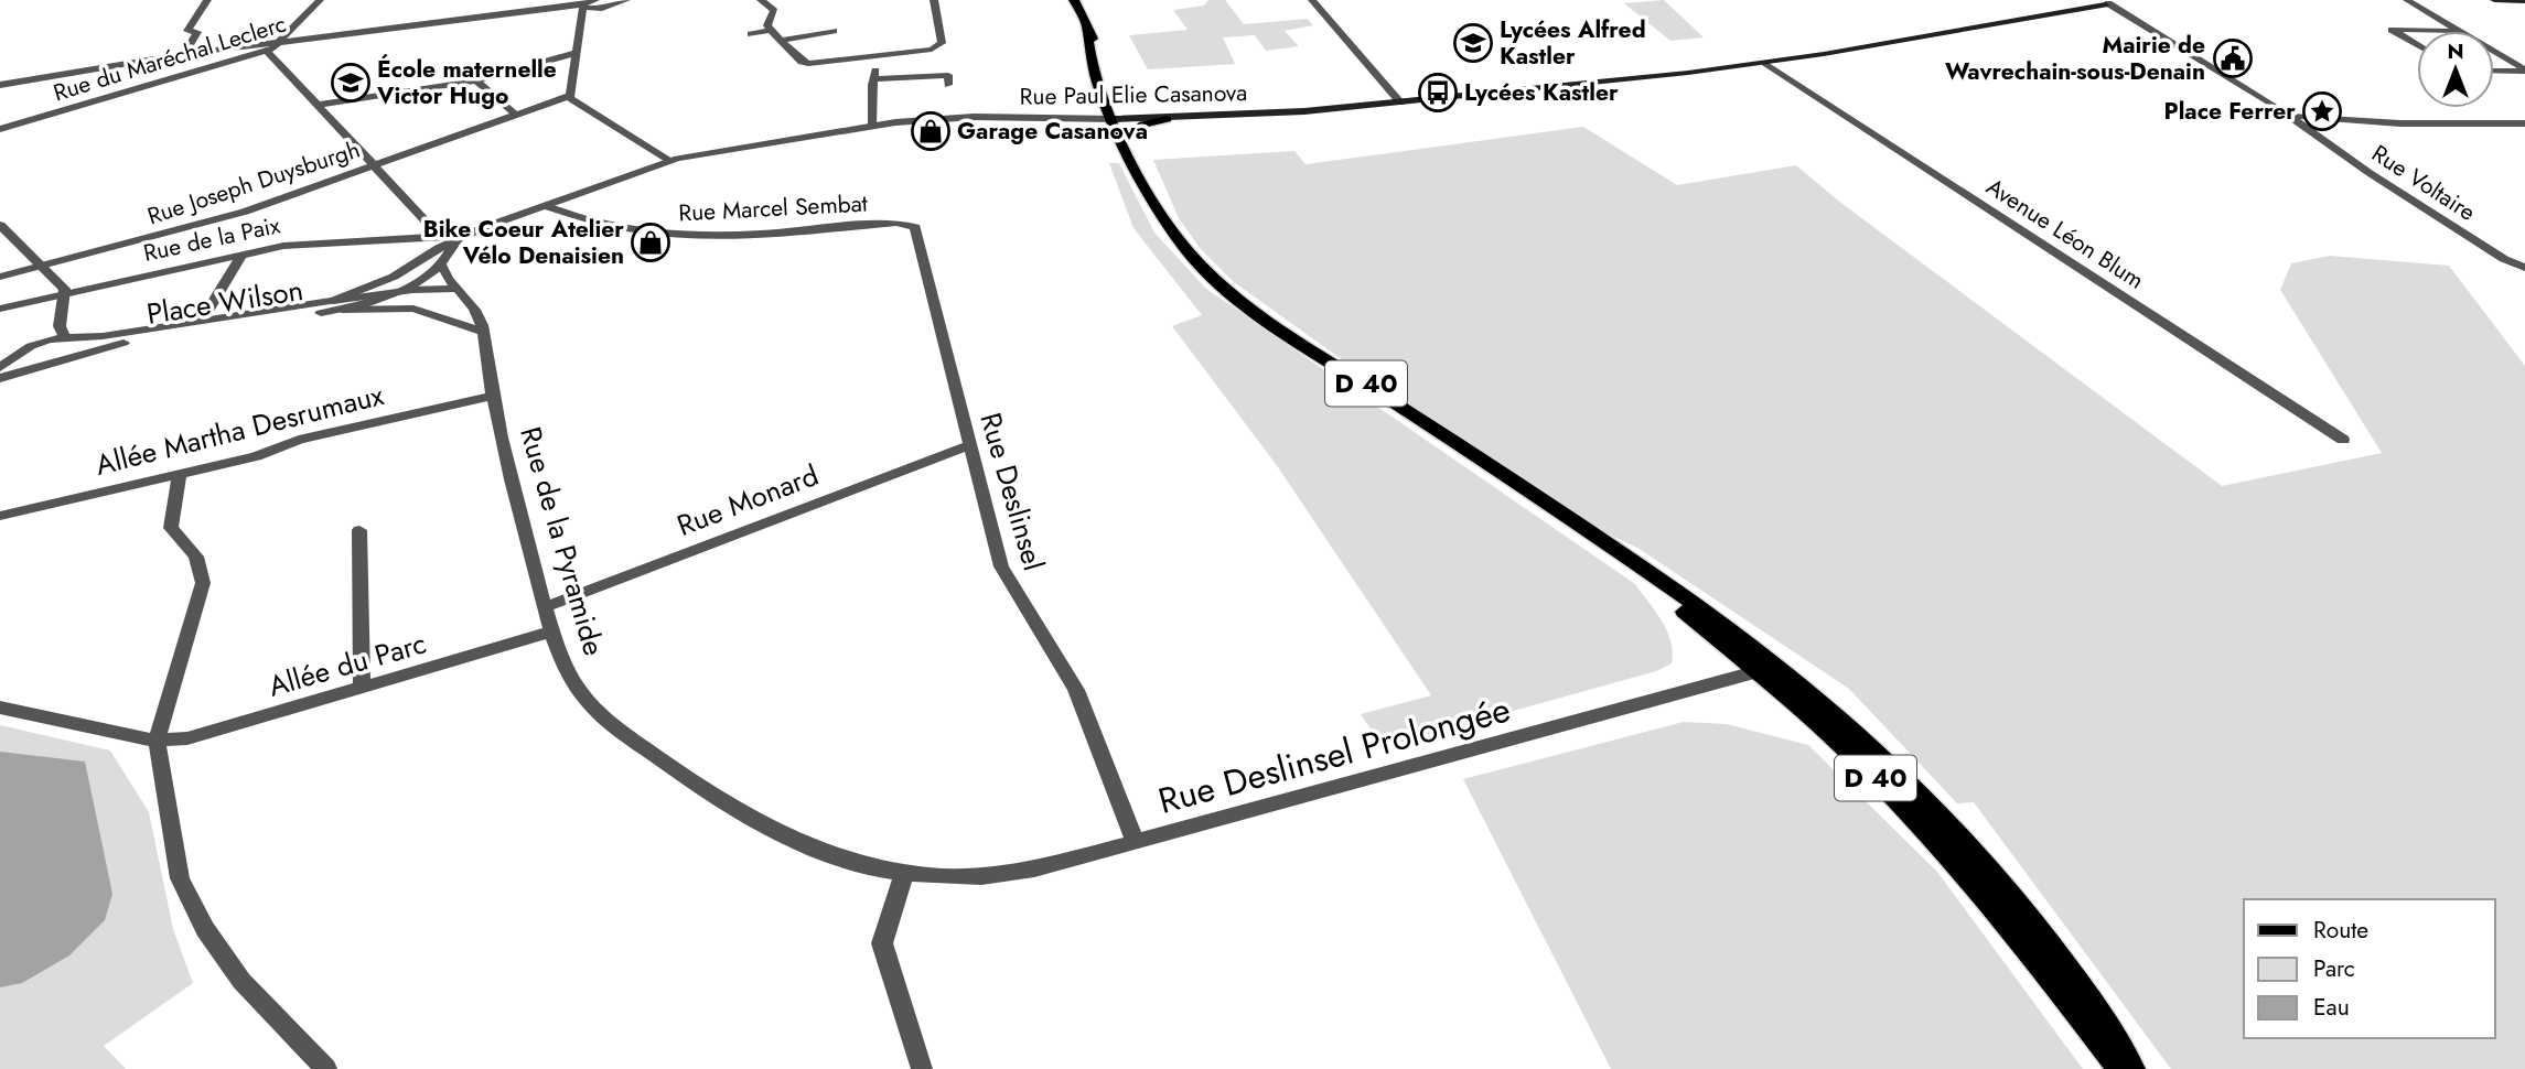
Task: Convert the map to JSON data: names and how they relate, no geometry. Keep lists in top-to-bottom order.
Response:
{
  "streets": {
    "main road": ["Rue Paul Elie Casanova", "D 40"],
    "street": [
      "Rue du Maréchal Leclerc",
      "Rue Joseph Duysburgh",
      "Rue Voltaire",
      "Rue Marcel Sembat",
      "Avenue Léon Blum",
      "Rue de la Paix",
      "Place Wilson",
      "Allée Martha Desrumaux",
      "Rue Deslinsel",
      "Rue Monard",
      "Rue de la Pyramide",
      "Allée du Parc",
      "Rue Deslinsel Prolongée"
    ]
  },
  "crossings": [
    ["Rue Paul Elie Casanova", "Rue Voltaire"],
    ["Rue Paul Elie Casanova", "Rue Marcel Sembat"],
    ["Rue Paul Elie Casanova", "Avenue Léon Blum"],
    ["Rue Paul Elie Casanova", "Rue de la Paix"],
    ["Rue Paul Elie Casanova", "Place Wilson"],
    ["Rue Paul Elie Casanova", "D 40"],
    ["Rue Marcel Sembat", "Rue Deslinsel"],
    ["Rue de la Paix", "Place Wilson"],
    ["Place Wilson", "Rue de la Pyramide"],
    ["D 40", "Rue Deslinsel Prolongée"],
    ["Allée Martha Desrumaux", "Rue de la Pyramide"],
    ["Rue Deslinsel", "Rue Monard"],
    ["Rue Deslinsel", "Rue Deslinsel Prolongée"],
    ["Rue Monard", "Rue de la Pyramide"],
    ["Rue de la Pyramide", "Allée du Parc"],
    ["Rue de la Pyramide", "Rue Deslinsel Prolongée"]
  ],
  "places": {
    "school or university": ["Lycées Alfred Kastler", "École maternelle Victor Hugo"],
    "public building": ["Mairie de Wavrechain-sous-Denain"],
    "bus stop": ["Lycées Kastler"],
    "place": ["Place Ferrer"],
    "shop": ["Garage Casanova", "Bike Coeur Atelier Vélo Denaisien"]
  },
  "legend": ["Route", "Parc", "Eau"],
  "north": "top"
}
